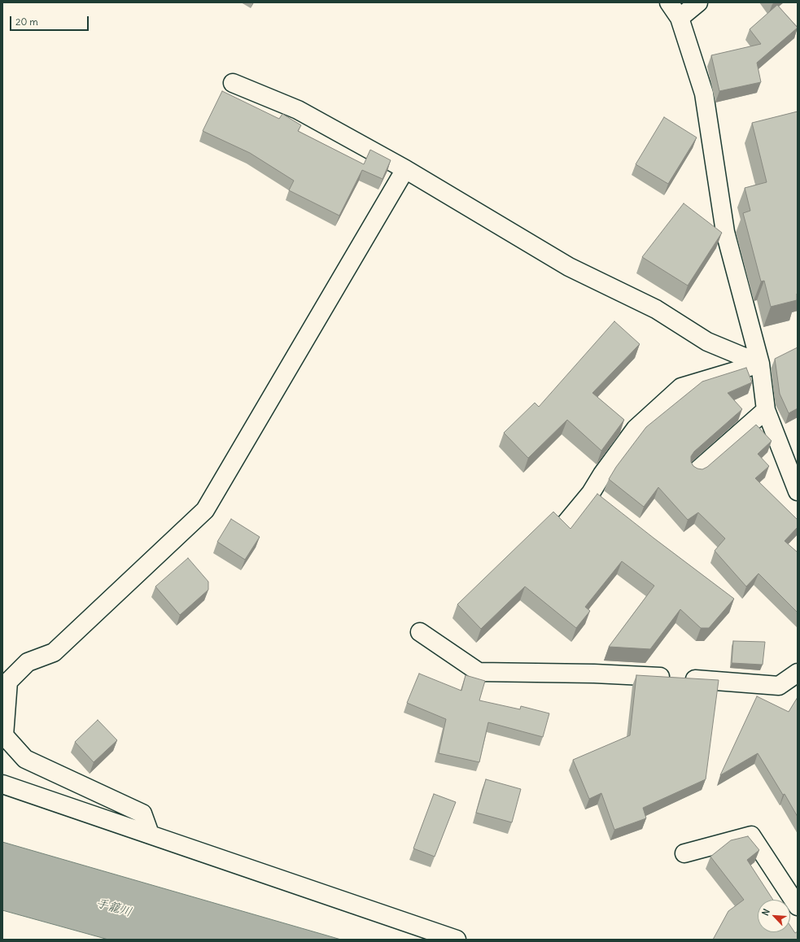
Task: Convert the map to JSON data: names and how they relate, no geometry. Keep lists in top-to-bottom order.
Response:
{
  "water": ["手籠川"],
  "scale_bar": "20 m",
  "north": "top left"
}
